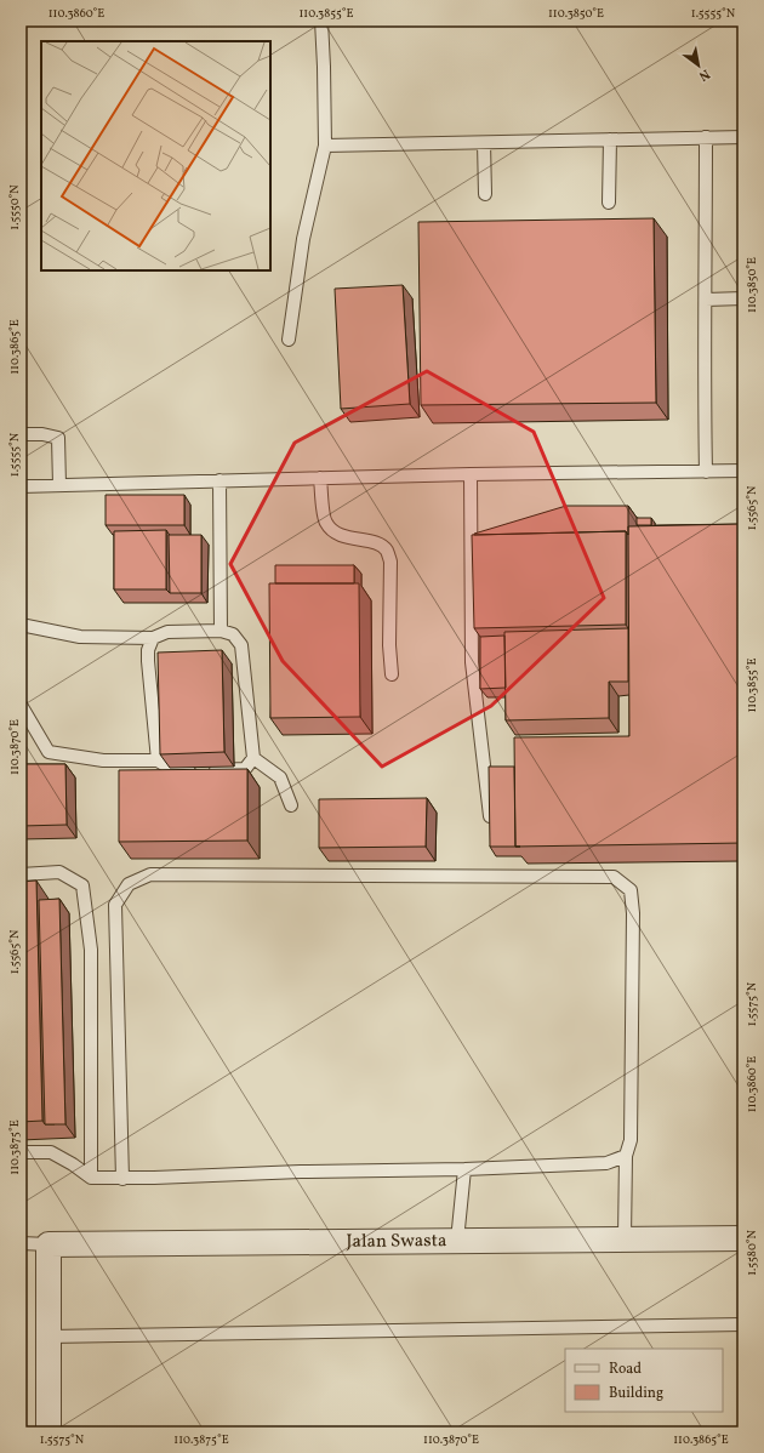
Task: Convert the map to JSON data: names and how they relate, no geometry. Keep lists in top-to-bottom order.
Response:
{
  "streets": {
    "street": ["Jalan Swasta"]
  },
  "legend": ["Road", "Building"],
  "north": "bottom right",
  "coordinates": [
    "110.3860°E",
    "110.3855°E",
    "110.3850°E",
    "1.5555°N",
    "1.5550°N",
    "110.3865°E",
    "1.5565°N",
    "110.3870°E",
    "1.5575°N",
    "110.3875°E",
    "1.5580°N"
  ]
}
